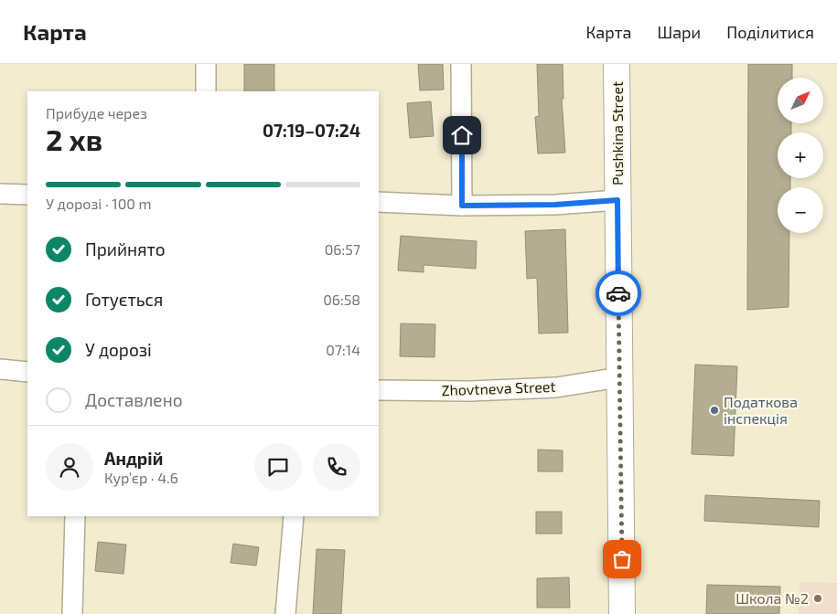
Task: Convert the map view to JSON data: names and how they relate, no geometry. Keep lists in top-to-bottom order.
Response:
{
  "streets": {
    "main road": ["Pushkina Street"],
    "street": ["Zhovtneva Street"]
  },
  "crossings": [
    ["Pushkina Street", "Zhovtneva Street"]
  ],
  "places": ["Податкова інспекція", "Школа №2"],
  "north": "top right",
  "page": {
    "header": "Карта",
    "nav": ["Карта", "Шари", "Поділитися"],
    "map_buttons": ["+", "−"],
    "heading": ["2 хв", "Прибуде через", "07:19–07:24"],
    "panel": ["Андрій", "Кур’єр · 4.6"],
    "bar": "У дорозі · 100 m",
    "list": [
      ["Прийнято", "06:57"],
      ["Готується", "06:58"],
      ["У дорозі", "07:14"],
      "Доставлено"
    ]
  }
}
